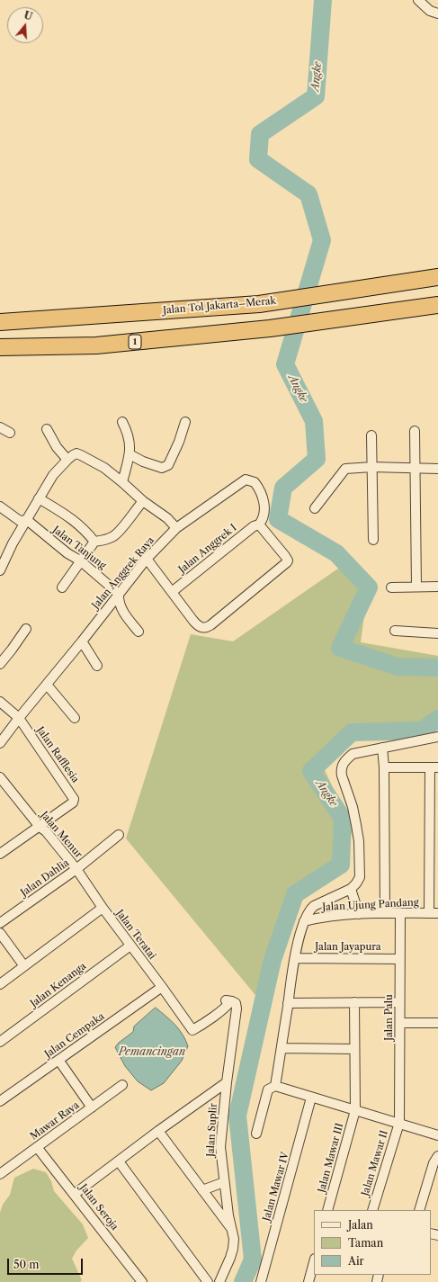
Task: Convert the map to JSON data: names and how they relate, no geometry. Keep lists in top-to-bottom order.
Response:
{
  "streets": {
    "highway": ["Jalan Tol Jakarta–Merak", "1"],
    "street": [
      "Jalan Tanjung",
      "Jalan Anggrek I",
      "Jalan Anggrek Raya",
      "Jalan Rafflesia",
      "Jalan Menur",
      "Jalan Dahlia",
      "Jalan Ujung Pandang",
      "Jalan Teratai",
      "Jalan Jayapura",
      "Jalan Kenanga",
      "Jalan Palu",
      "Jalan Cempaka",
      "Mawar Raya",
      "Jalan Suplir",
      "Jalan Mawar III",
      "Jalan Mawar II",
      "Jalan Mawar IV",
      "Jalan Seroja"
    ]
  },
  "crossings": [
    ["Jalan Tanjung", "Jalan Anggrek Raya"],
    ["Jalan Anggrek I", "Jalan Anggrek Raya"],
    ["Jalan Anggrek Raya", "Jalan Rafflesia"],
    ["Jalan Rafflesia", "Jalan Menur"],
    ["Jalan Menur", "Jalan Dahlia"],
    ["Jalan Menur", "Jalan Teratai"],
    ["Jalan Ujung Pandang", "Jalan Palu"],
    ["Jalan Teratai", "Jalan Kenanga"],
    ["Jalan Teratai", "Jalan Cempaka"],
    ["Jalan Teratai", "Jalan Suplir"],
    ["Jalan Jayapura", "Jalan Palu"],
    ["Jalan Palu", "Jalan Mawar II"],
    ["Mawar Raya", "Jalan Seroja"]
  ],
  "water": ["Angke", "Pemancingan"],
  "legend": ["Jalan", "Taman", "Air"],
  "scale_bar": "50 m",
  "north": "top"
}
